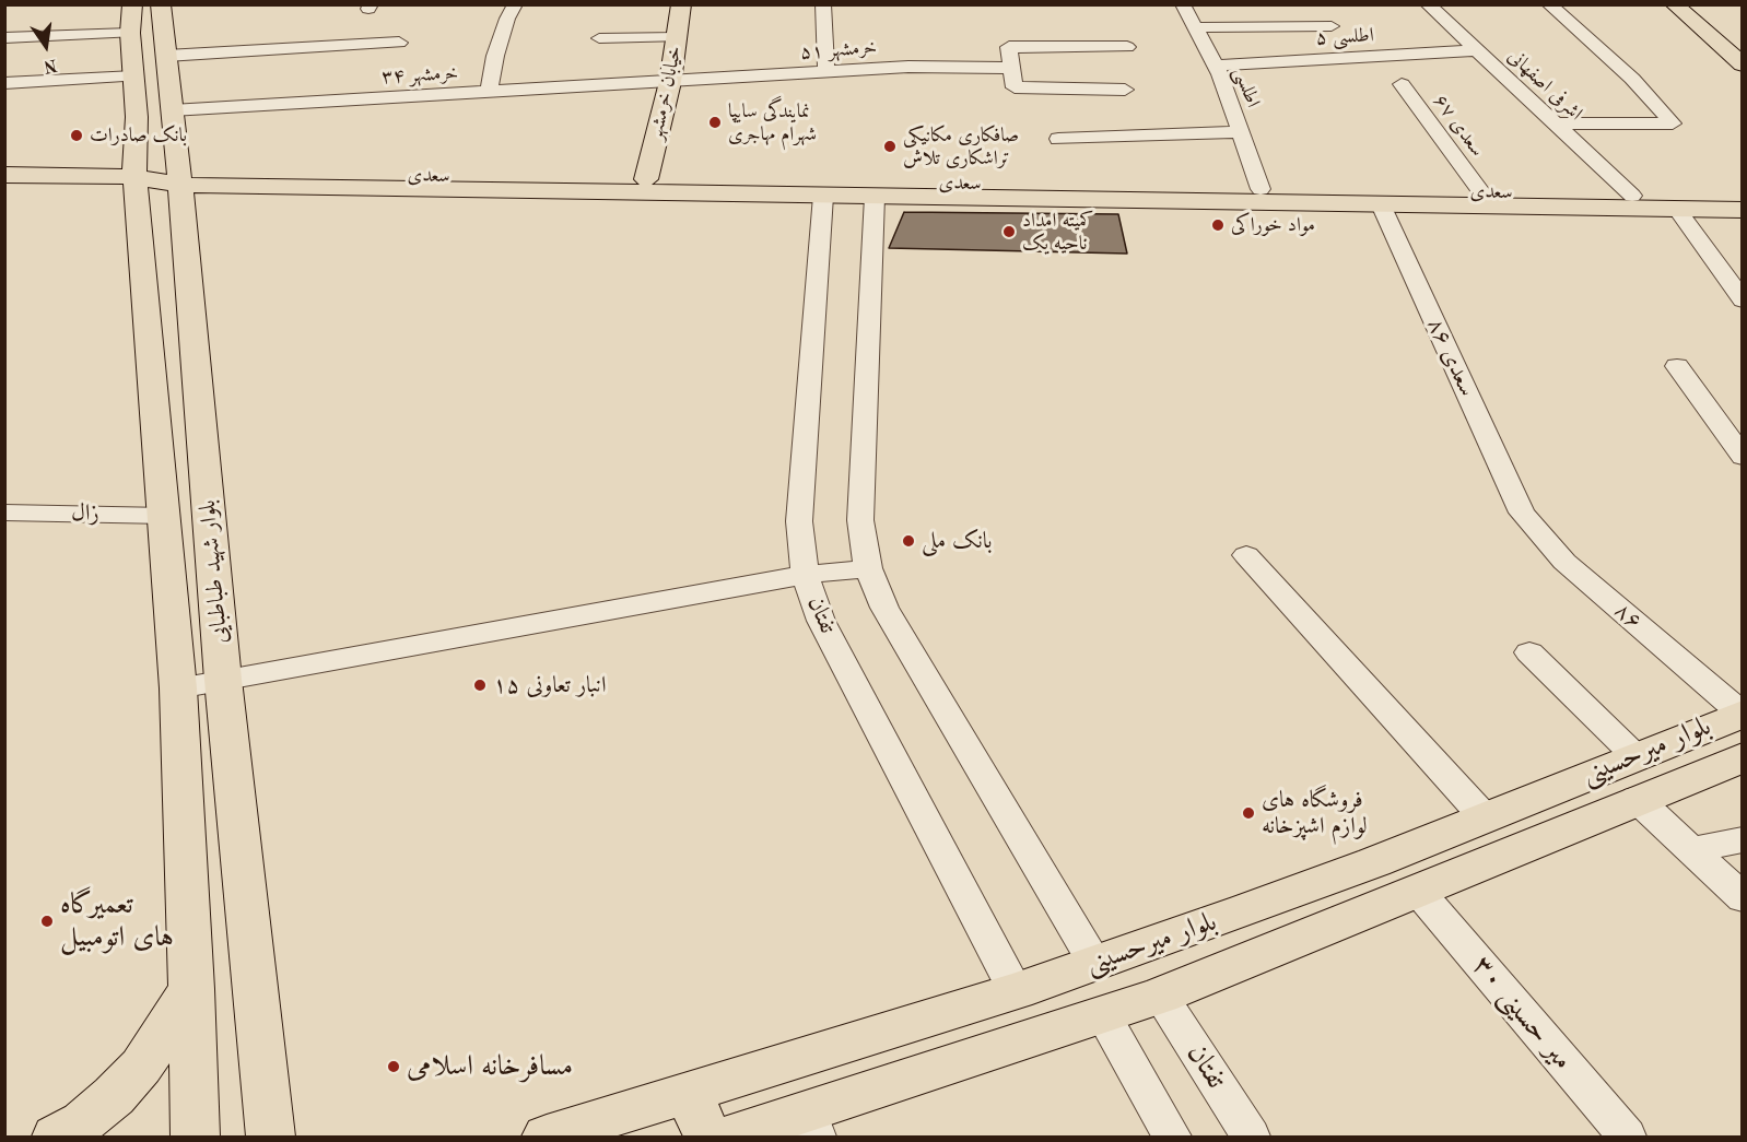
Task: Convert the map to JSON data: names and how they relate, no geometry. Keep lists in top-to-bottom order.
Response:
{
  "streets": {
    "main road": [
      "خیابان خرمشهر",
      "سعدی",
      "بلوار شهید طباطبایی",
      "بلوار میرحسینی"
    ],
    "street": [
      "اطلسی ۵",
      "خرمشهر ۵۱",
      "خرمشهر ۳۴",
      "اشرفی اصفهانی",
      "اطلسی",
      "سعدی ۶۷",
      "سعدی ۸۶",
      "زال",
      "تفتان",
      "۸۶",
      "میر حسینی ۳۰"
    ]
  },
  "crossings": [
    ["اطلسی ۵", "اشرفی اصفهانی"],
    ["اطلسی ۵", "اطلسی"],
    ["خرمشهر ۵۱", "خرمشهر ۳۴"],
    ["خرمشهر ۵۱", "خیابان خرمشهر"],
    ["خرمشهر ۳۴", "خیابان خرمشهر"],
    ["خرمشهر ۳۴", "بلوار شهید طباطبایی"],
    ["اشرفی اصفهانی", "سعدی"],
    ["اطلسی", "سعدی"],
    ["خیابان خرمشهر", "سعدی"],
    ["سعدی ۶۷", "سعدی"],
    ["سعدی", "سعدی ۸۶"],
    ["سعدی", "بلوار شهید طباطبایی"],
    ["سعدی", "تفتان"],
    ["سعدی ۸۶", "۸۶"],
    ["زال", "بلوار شهید طباطبایی"],
    ["تفتان", "بلوار میرحسینی"],
    ["۸۶", "بلوار میرحسینی"],
    ["بلوار میرحسینی", "میر حسینی ۳۰"]
  ],
  "places": [
    "نمایندگی سایپا شهرام مهاجری",
    "بانک صادرات",
    "صافکاری مکانیکی تراشکاری تلاش",
    "مواد خوراکی",
    "کمیته امداد ناحیه یک",
    "بانک ملی",
    "انبار تعاونی ۱۵",
    "فروشگاه های لوازم اشپزخانه",
    "تعمیرگاه های اتومبیل",
    "مسافرخانه اسلامی"
  ],
  "north": "bottom"
}
